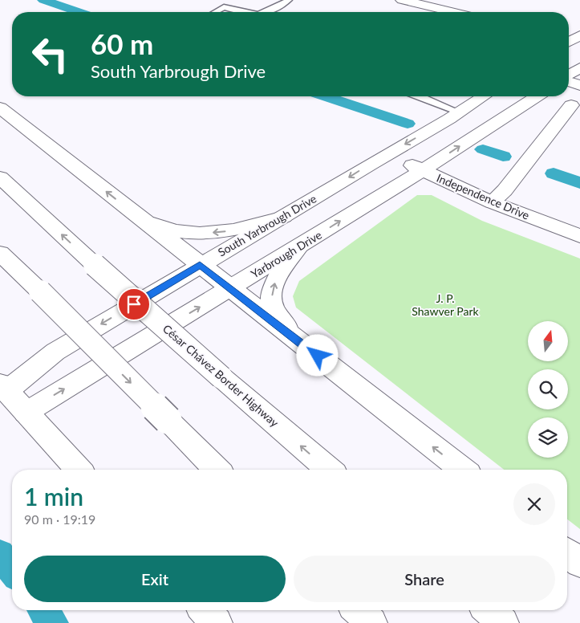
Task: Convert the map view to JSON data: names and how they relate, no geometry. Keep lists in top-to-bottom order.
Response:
{
  "streets": {
    "main road": [
      "Independence Drive",
      "South Yarbrough Drive",
      "Yarbrough Drive",
      "César Chávez Border Highway"
    ]
  },
  "crossings": [
    ["Independence Drive", "South Yarbrough Drive"],
    ["Independence Drive", "Yarbrough Drive"]
  ],
  "one_way": ["South Yarbrough Drive", "Yarbrough Drive"],
  "parks": ["J. P. Shawver Park"],
  "north": "top",
  "page": {
    "turn": ["60 m", "South Yarbrough Drive"],
    "heading": ["1 min", "90 m · 19:19"],
    "buttons": ["Exit", "Share"]
  }
}
